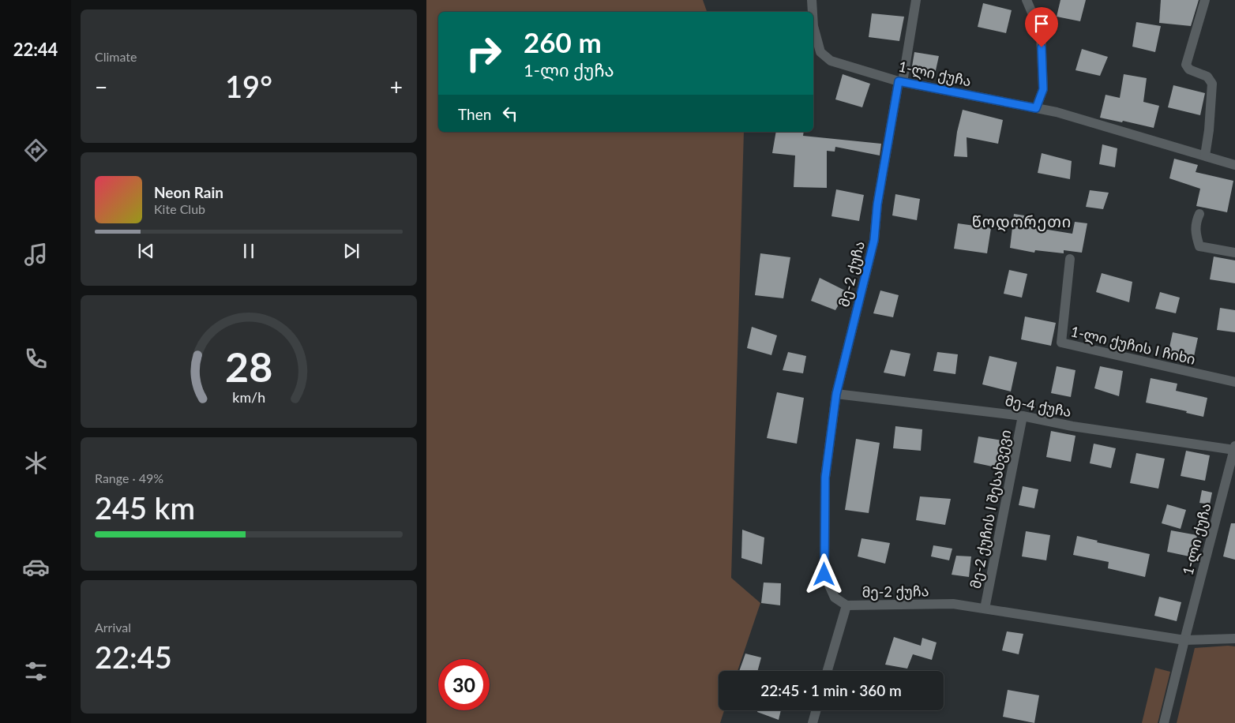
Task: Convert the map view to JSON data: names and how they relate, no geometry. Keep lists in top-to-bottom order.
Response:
{
  "streets": {
    "street": [
      "1-ლი ქუჩა",
      "მე-2 ქუჩა",
      "1-ლი ქუჩის I ჩიხი",
      "მე-4 ქუჩა",
      "მე-2 ქუჩის I შესახვევი"
    ]
  },
  "crossings": [
    ["1-ლი ქუჩა", "მე-2 ქუჩა"],
    ["1-ლი ქუჩა", "მე-4 ქუჩა"],
    ["მე-2 ქუჩა", "მე-4 ქუჩა"],
    ["მე-2 ქუჩა", "მე-2 ქუჩის I შესახვევი"],
    ["მე-4 ქუჩა", "მე-2 ქუჩის I შესახვევი"]
  ],
  "districts": ["წოდორეთი"],
  "page": {
    "tabs": "22:44",
    "tile": [
      "Climate",
      ["Range · 49%", "245 km"],
      ["Arrival", "22:45"]
    ],
    "turn": ["260 m", "1-ლი ქუჩა"],
    "heat": ["−", "19°", "+"],
    "then": "Then",
    "song": ["Neon Rain", "Kite Club"],
    "limit": "30",
    "trip": "22:45 · 1 min · 360 m",
    "gauge": ["28", "km/h"]
  }
}
